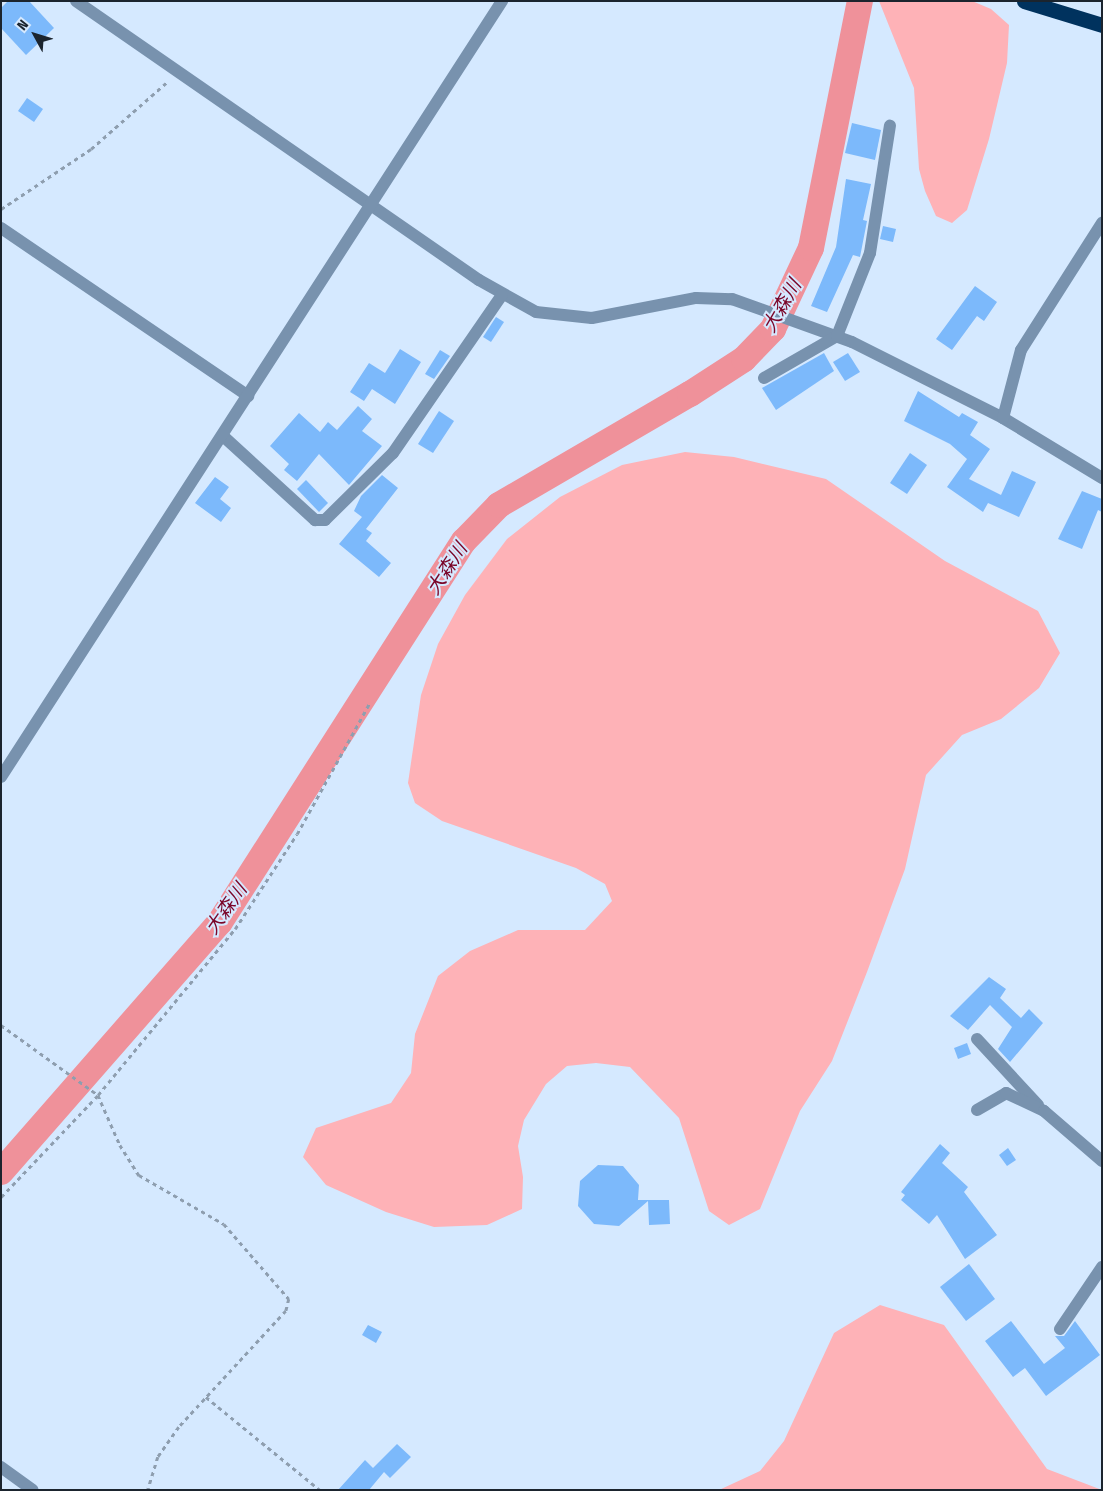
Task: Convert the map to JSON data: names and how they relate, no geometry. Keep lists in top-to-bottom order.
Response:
{
  "water": ["大森川"],
  "north": "top left"
}
